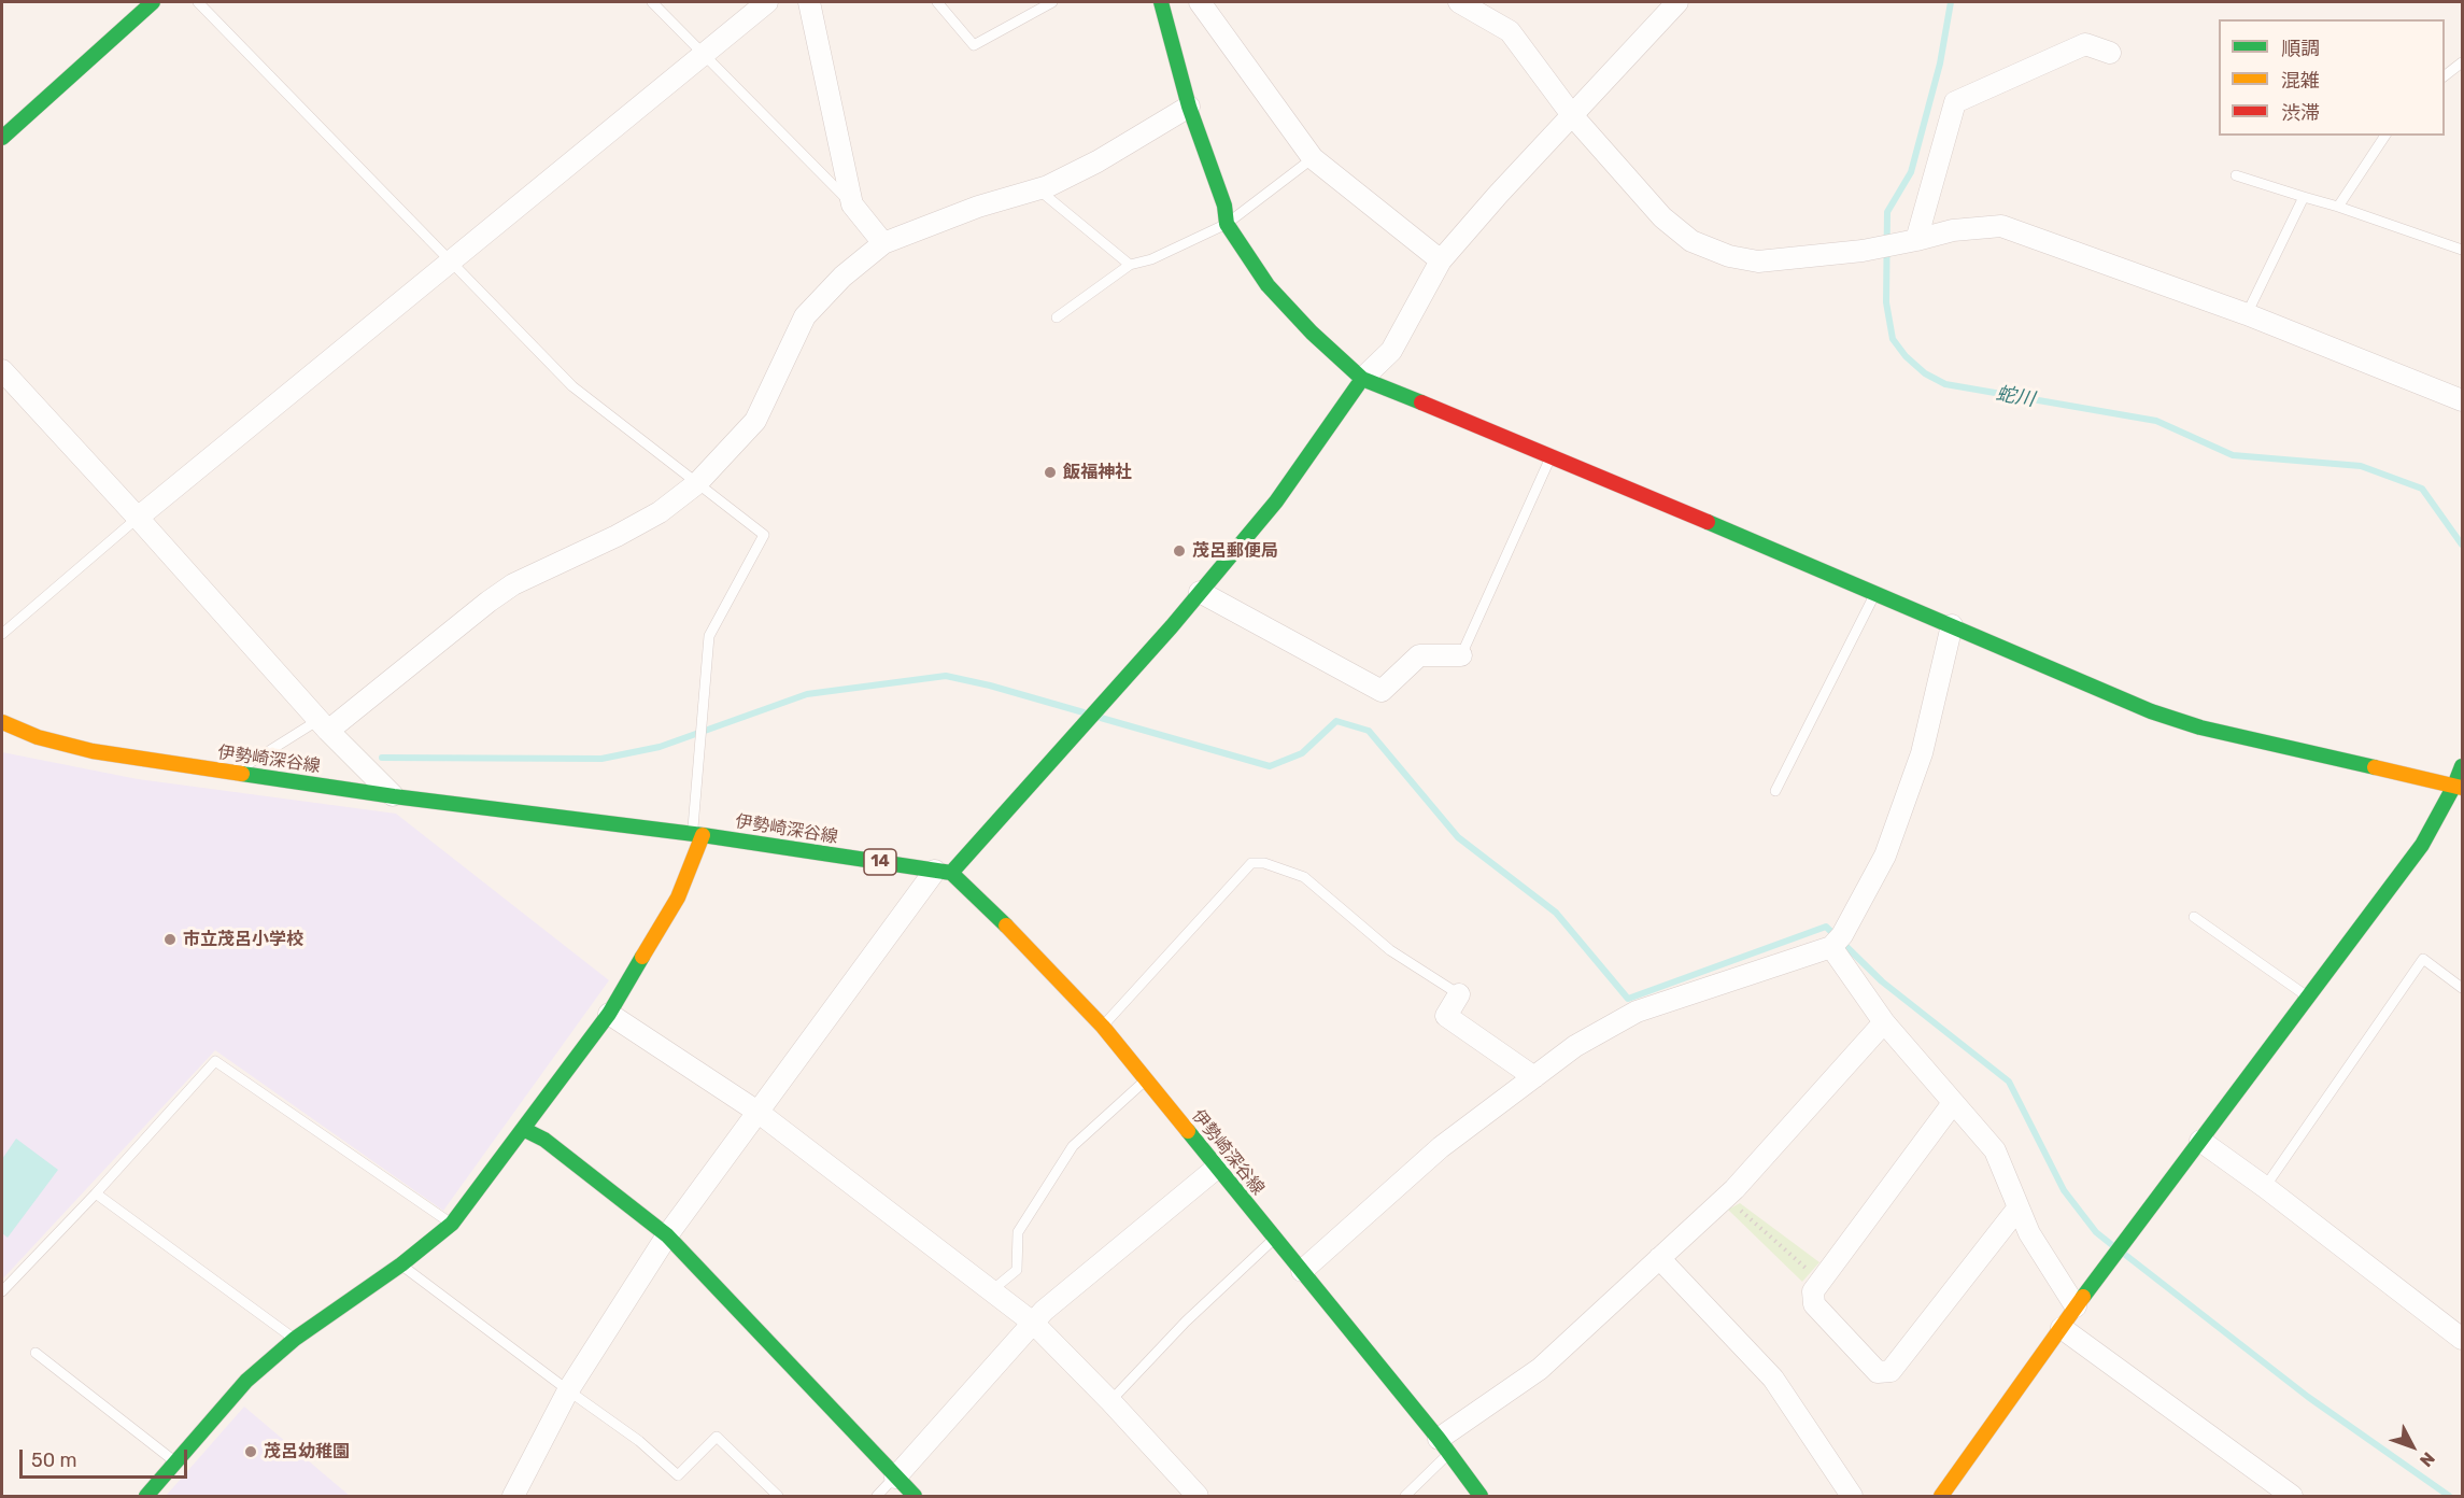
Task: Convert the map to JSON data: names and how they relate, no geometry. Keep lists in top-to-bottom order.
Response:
{
  "streets": {
    "street": ["伊勢崎深谷線", "14"]
  },
  "water": ["蛇川"],
  "places": [
    "飯福神社",
    "茂呂郵便局",
    "市立茂呂小学校",
    "茂呂幼稚園"
  ],
  "legend": ["順調", "混雑", "渋滞"],
  "scale_bar": "50 m",
  "north": "bottom right"
}
